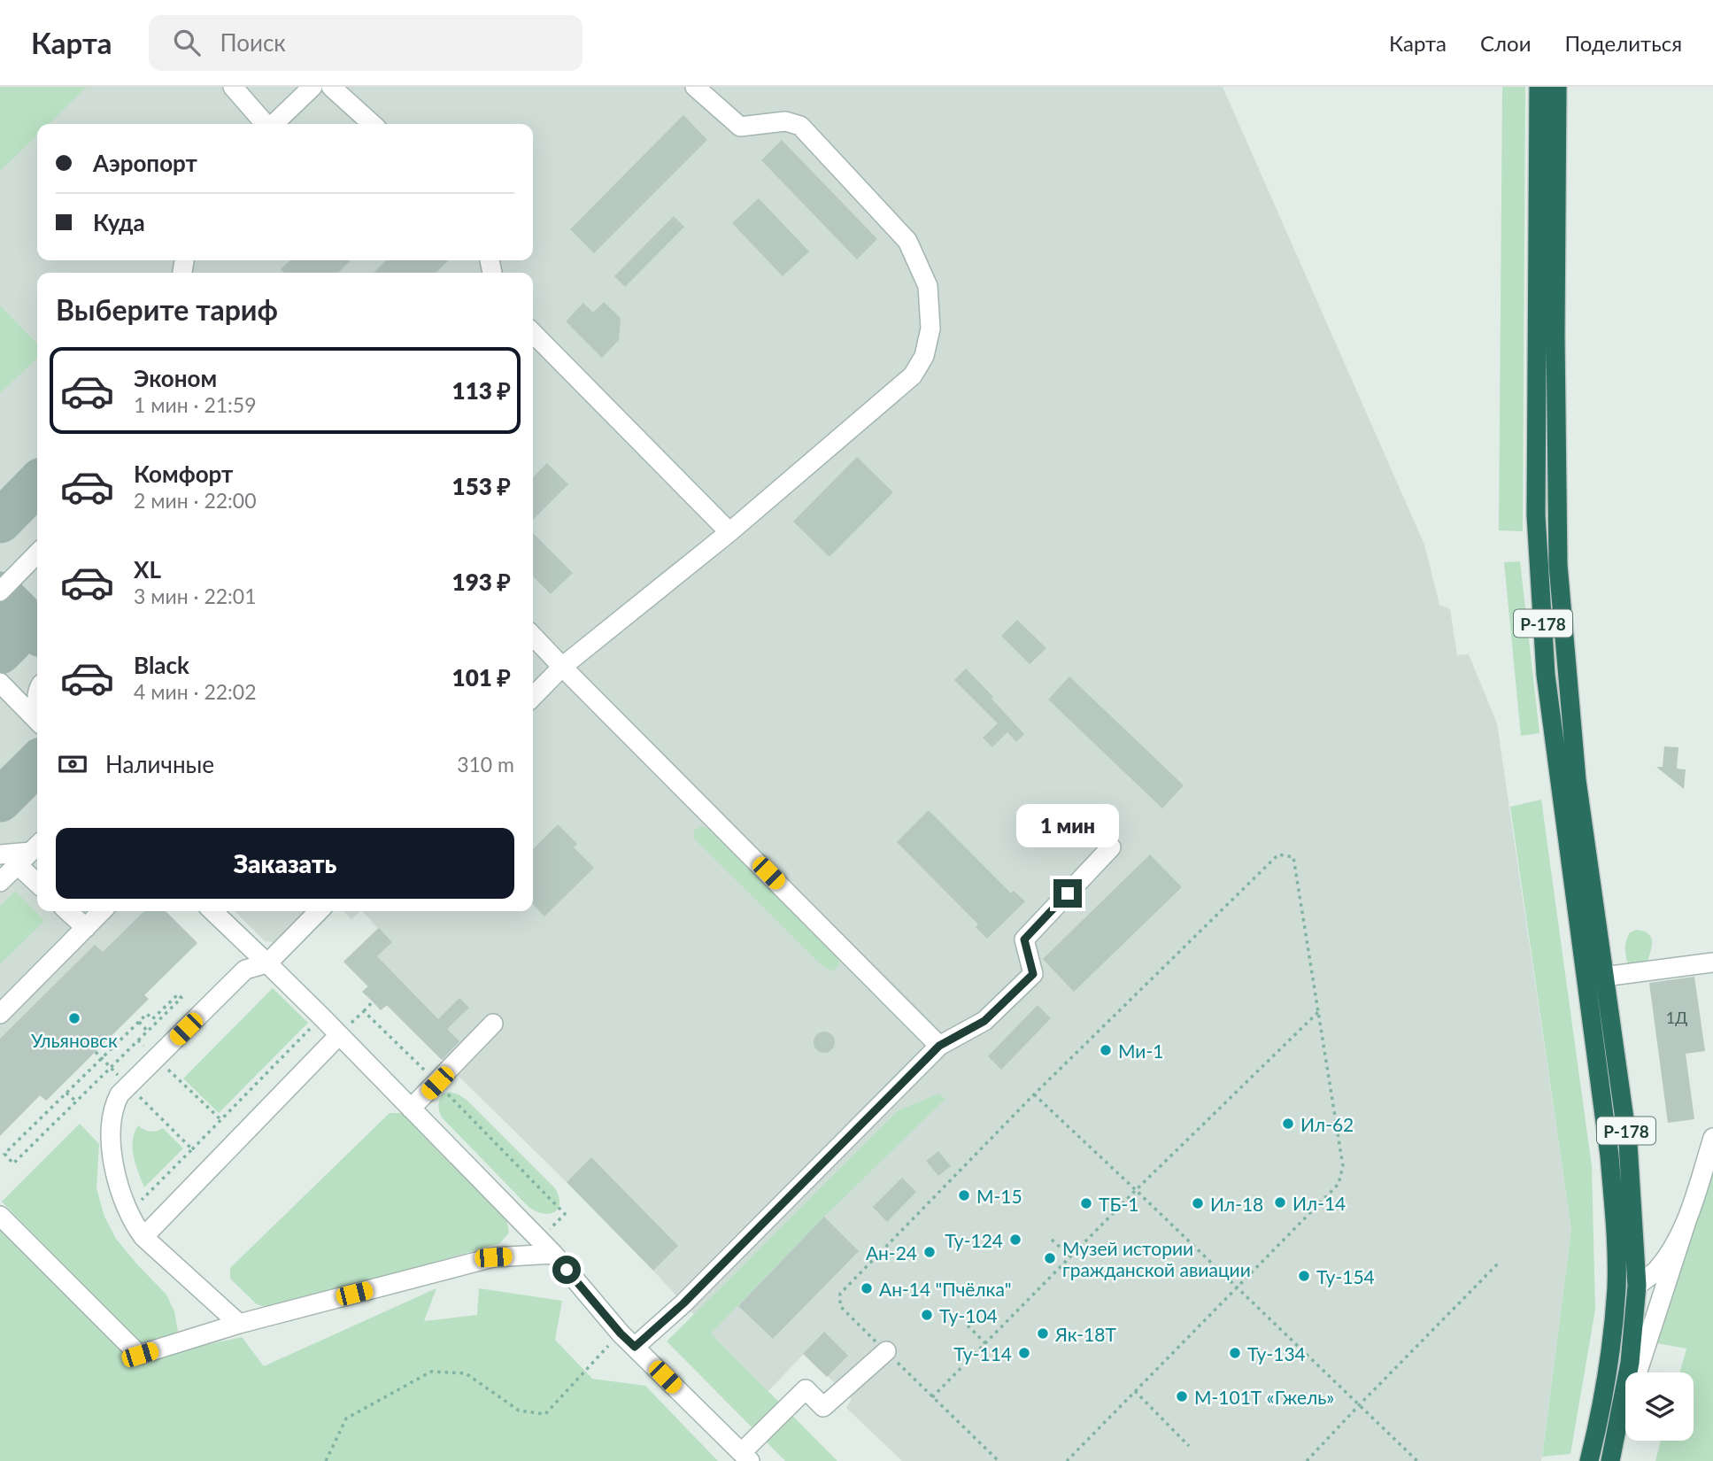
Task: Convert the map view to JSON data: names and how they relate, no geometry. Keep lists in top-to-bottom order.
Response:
{
  "streets": {
    "highway": ["Р-178"]
  },
  "places": [
    "Ульяновск",
    "Ми-1",
    "Ил-62",
    "М-15",
    "Ил-14",
    "ТБ-1",
    "Ил-18",
    "Ту-124",
    "Ан-24",
    "Музей истории гражданской авиации",
    "Ту-154",
    "Ан-14 \"Пчёлка\"",
    "Ту-104",
    "Як-18Т",
    "Ту-114",
    "Ту-134",
    "М-101Т «Гжель»"
  ],
  "house_numbers": ["1Д"],
  "page": {
    "header": "Карта",
    "search": "Поиск",
    "nav": ["Карта", "Слои", "Поделиться"],
    "banner": ["Аэропорт", "Куда"],
    "heading": "Выберите тариф",
    "list": [
      {
        "name": "Эконом",
        "note": "1 мин · 21:59",
        "value": "113 ₽"
      },
      {
        "name": "Комфорт",
        "note": "2 мин · 22:00",
        "value": "153 ₽"
      },
      {
        "name": "XL",
        "note": "3 мин · 22:01",
        "value": "193 ₽"
      },
      {
        "name": "Black",
        "note": "4 мин · 22:02",
        "value": "101 ₽"
      }
    ],
    "pay": ["Наличные", "310 m"],
    "bubble": "1 мин",
    "buttons": "Заказать"
  }
}
